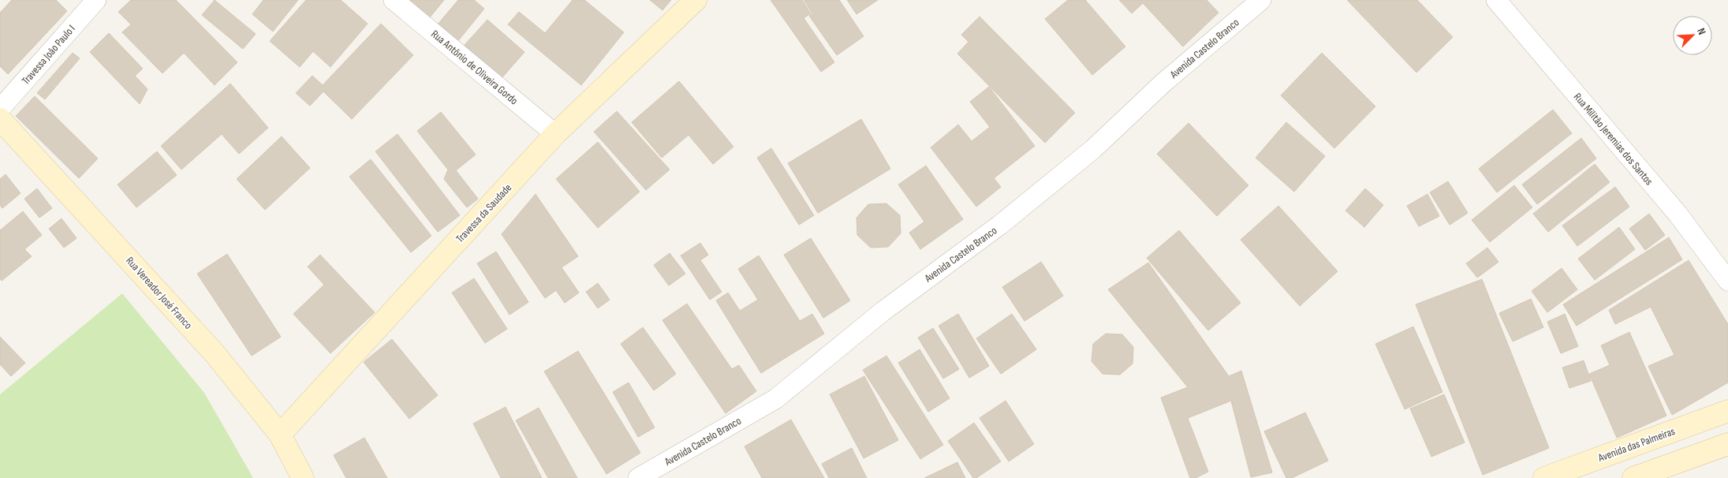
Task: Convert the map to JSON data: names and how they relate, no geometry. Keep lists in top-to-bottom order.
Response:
{
  "streets": {
    "street": [
      "Avenida Castelo Branco",
      "Travessa João Paulo I",
      "Rua Antônio de Oliveira Gordo",
      "Rua Militão Jeremias dos Santos",
      "Travessa da Saudade",
      "Rua Vereador José Franco",
      "Avenida das Palmeiras"
    ]
  },
  "crossings": [
    ["Rua Antônio de Oliveira Gordo", "Travessa da Saudade"],
    ["Travessa da Saudade", "Rua Vereador José Franco"]
  ],
  "north": "top right"
}
